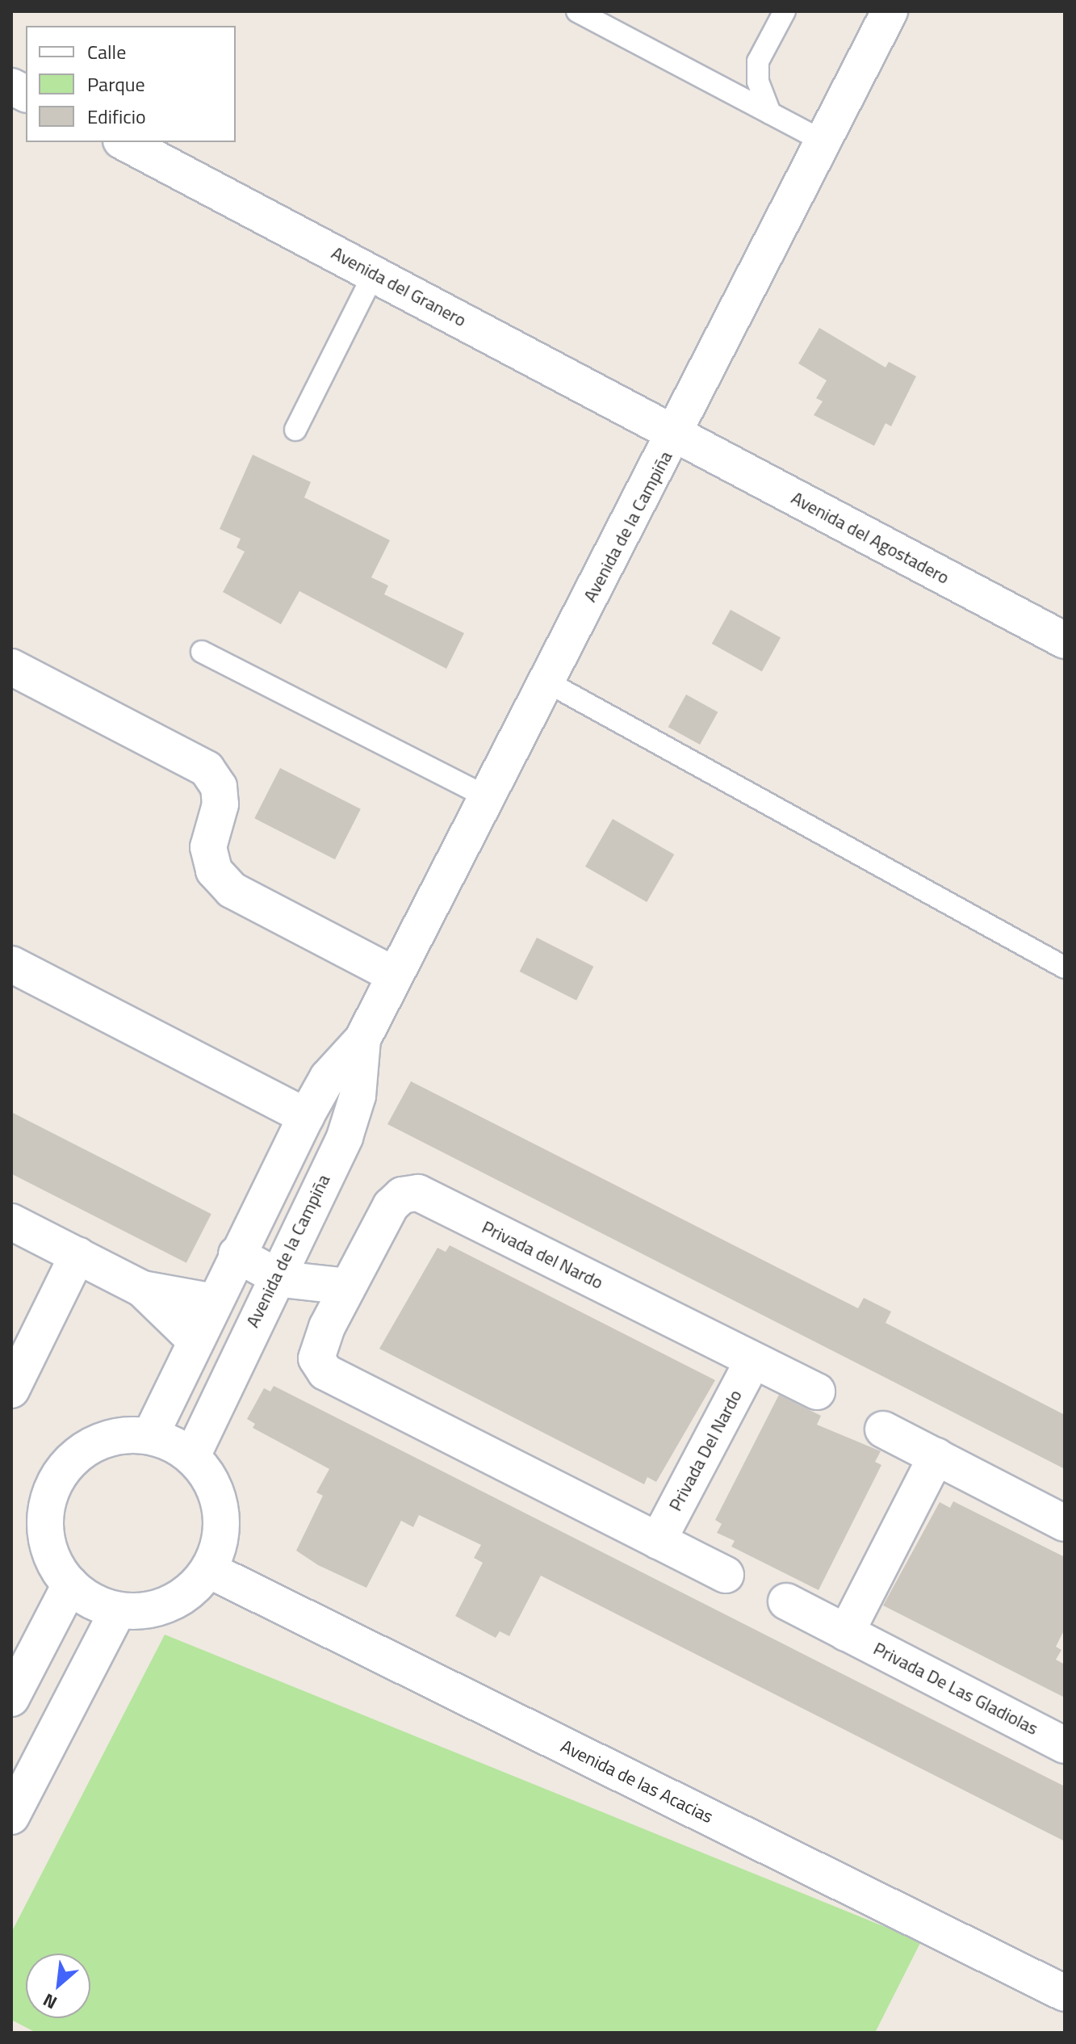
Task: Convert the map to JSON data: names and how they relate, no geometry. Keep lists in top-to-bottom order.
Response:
{
  "streets": {
    "street": [
      "Avenida del Granero",
      "Avenida de la Campiña",
      "Avenida del Agostadero",
      "Privada del Nardo",
      "Privada Del Nardo",
      "Privada De Las Gladiolas",
      "Avenida de las Acacias"
    ]
  },
  "crossings": [
    ["Avenida del Granero", "Avenida de la Campiña"],
    ["Avenida del Granero", "Avenida del Agostadero"],
    ["Avenida de la Campiña", "Avenida del Agostadero"],
    ["Avenida de la Campiña", "Privada del Nardo"],
    ["Avenida de la Campiña", "Avenida de las Acacias"],
    ["Privada del Nardo", "Privada Del Nardo"]
  ],
  "legend": ["Calle", "Parque", "Edificio"],
  "north": "bottom left"
}
